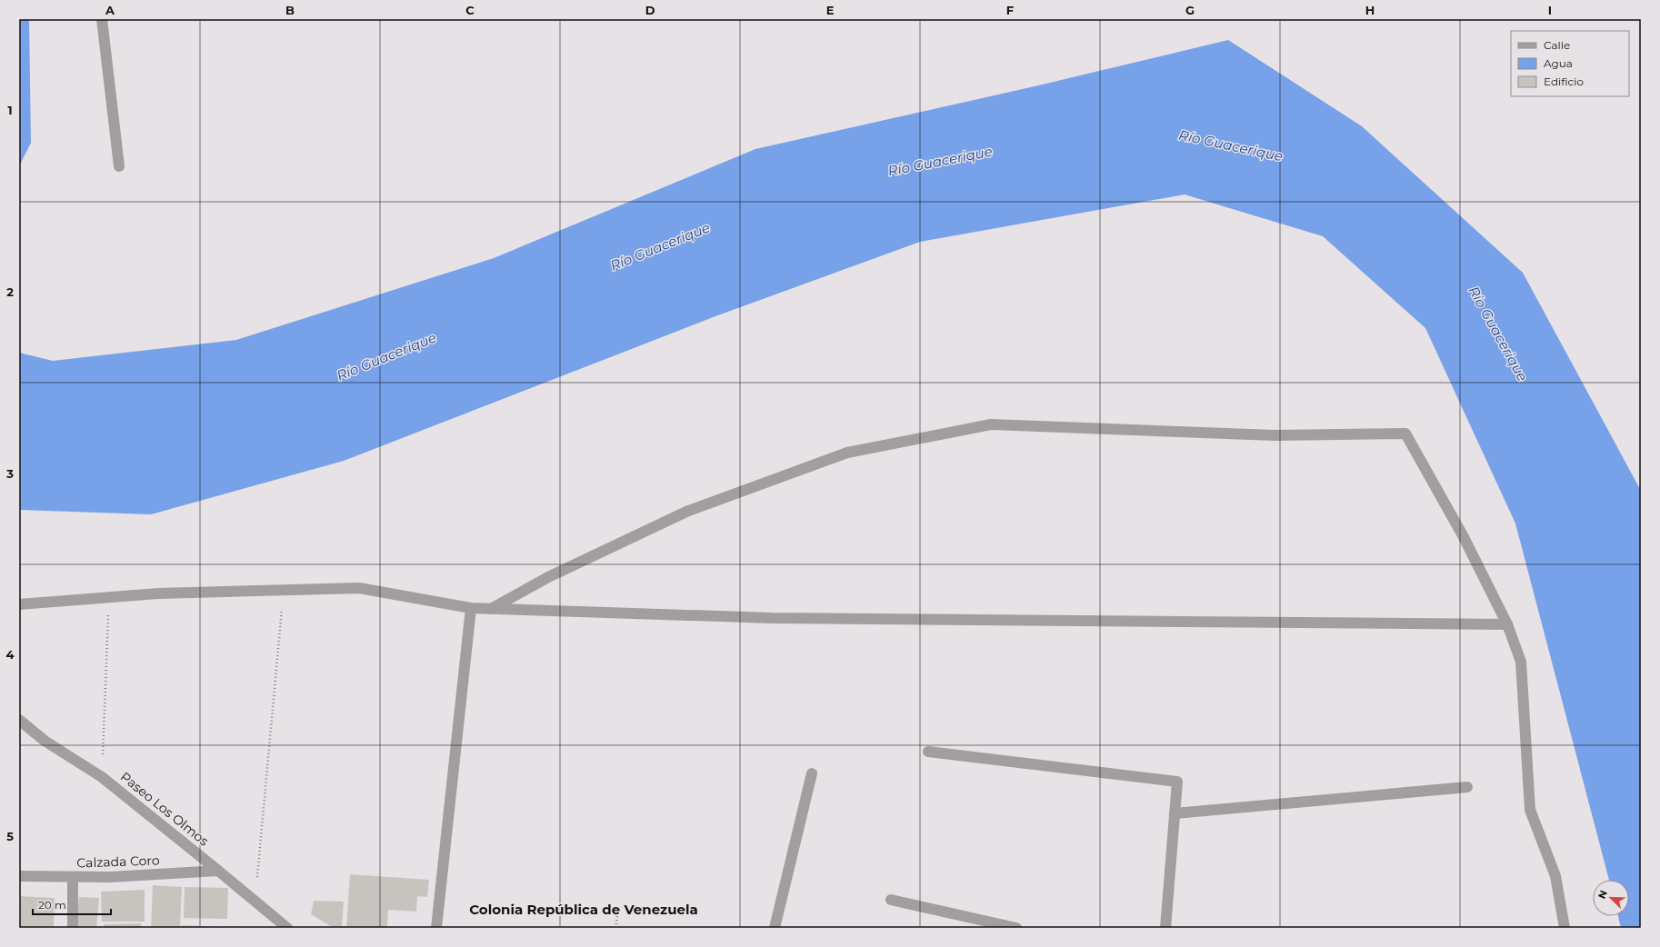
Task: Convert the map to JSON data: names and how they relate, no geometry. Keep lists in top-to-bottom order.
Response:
{
  "streets": {
    "street": ["Paseo Los Olmos", "Calzada Coro"]
  },
  "crossings": [
    ["Paseo Los Olmos", "Calzada Coro"]
  ],
  "districts": ["Colonia República de Venezuela"],
  "water": ["Río Guacerique"],
  "legend": ["Calle", "Agua", "Edificio"],
  "scale_bar": "20 m",
  "north": "top left",
  "grid": {
    "columns": [
      "A",
      "B",
      "C",
      "D",
      "E",
      "F",
      "G",
      "H",
      "I"
    ],
    "rows": [
      "1",
      "2",
      "3",
      "4",
      "5"
    ]
  }
}
